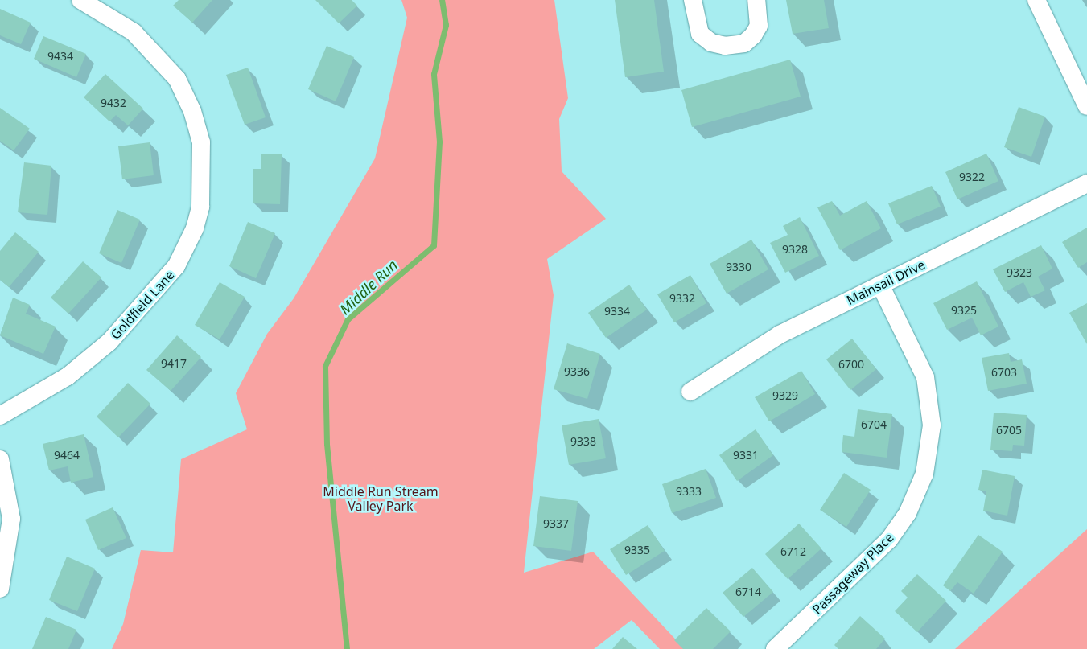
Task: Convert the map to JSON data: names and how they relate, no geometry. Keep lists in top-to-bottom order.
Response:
{
  "streets": {
    "street": ["Mainsail Drive", "Goldfield Lane", "Passageway Place"]
  },
  "crossings": [
    ["Mainsail Drive", "Passageway Place"]
  ],
  "water": ["Middle Run"],
  "parks": ["Middle Run Stream Valley Park"],
  "house_numbers": [
    "9434",
    "9432",
    "9322",
    "9328",
    "9330",
    "9323",
    "9332",
    "9325",
    "9334",
    "9417",
    "6700",
    "9336",
    "6703",
    "9329",
    "6704",
    "6705",
    "9338",
    "9464",
    "9331",
    "9333",
    "9337",
    "9335",
    "6712",
    "6714"
  ]
}
